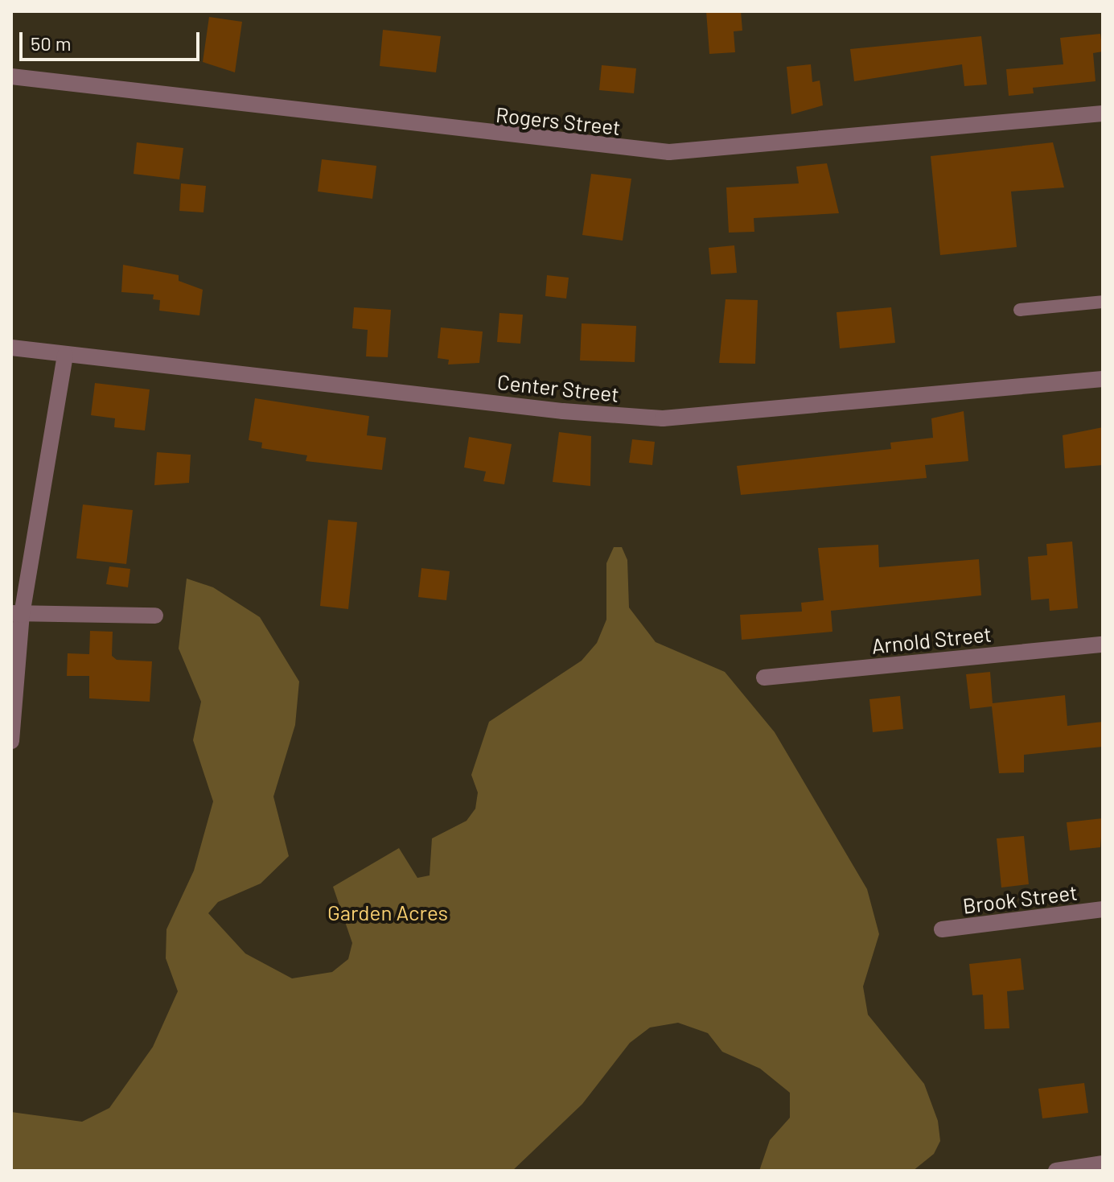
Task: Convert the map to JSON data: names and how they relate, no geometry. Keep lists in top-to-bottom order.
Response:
{
  "streets": {
    "street": [
      "Rogers Street",
      "Center Street",
      "Arnold Street",
      "Brook Street"
    ]
  },
  "parks": ["Garden Acres"],
  "scale_bar": "50 m"
}
